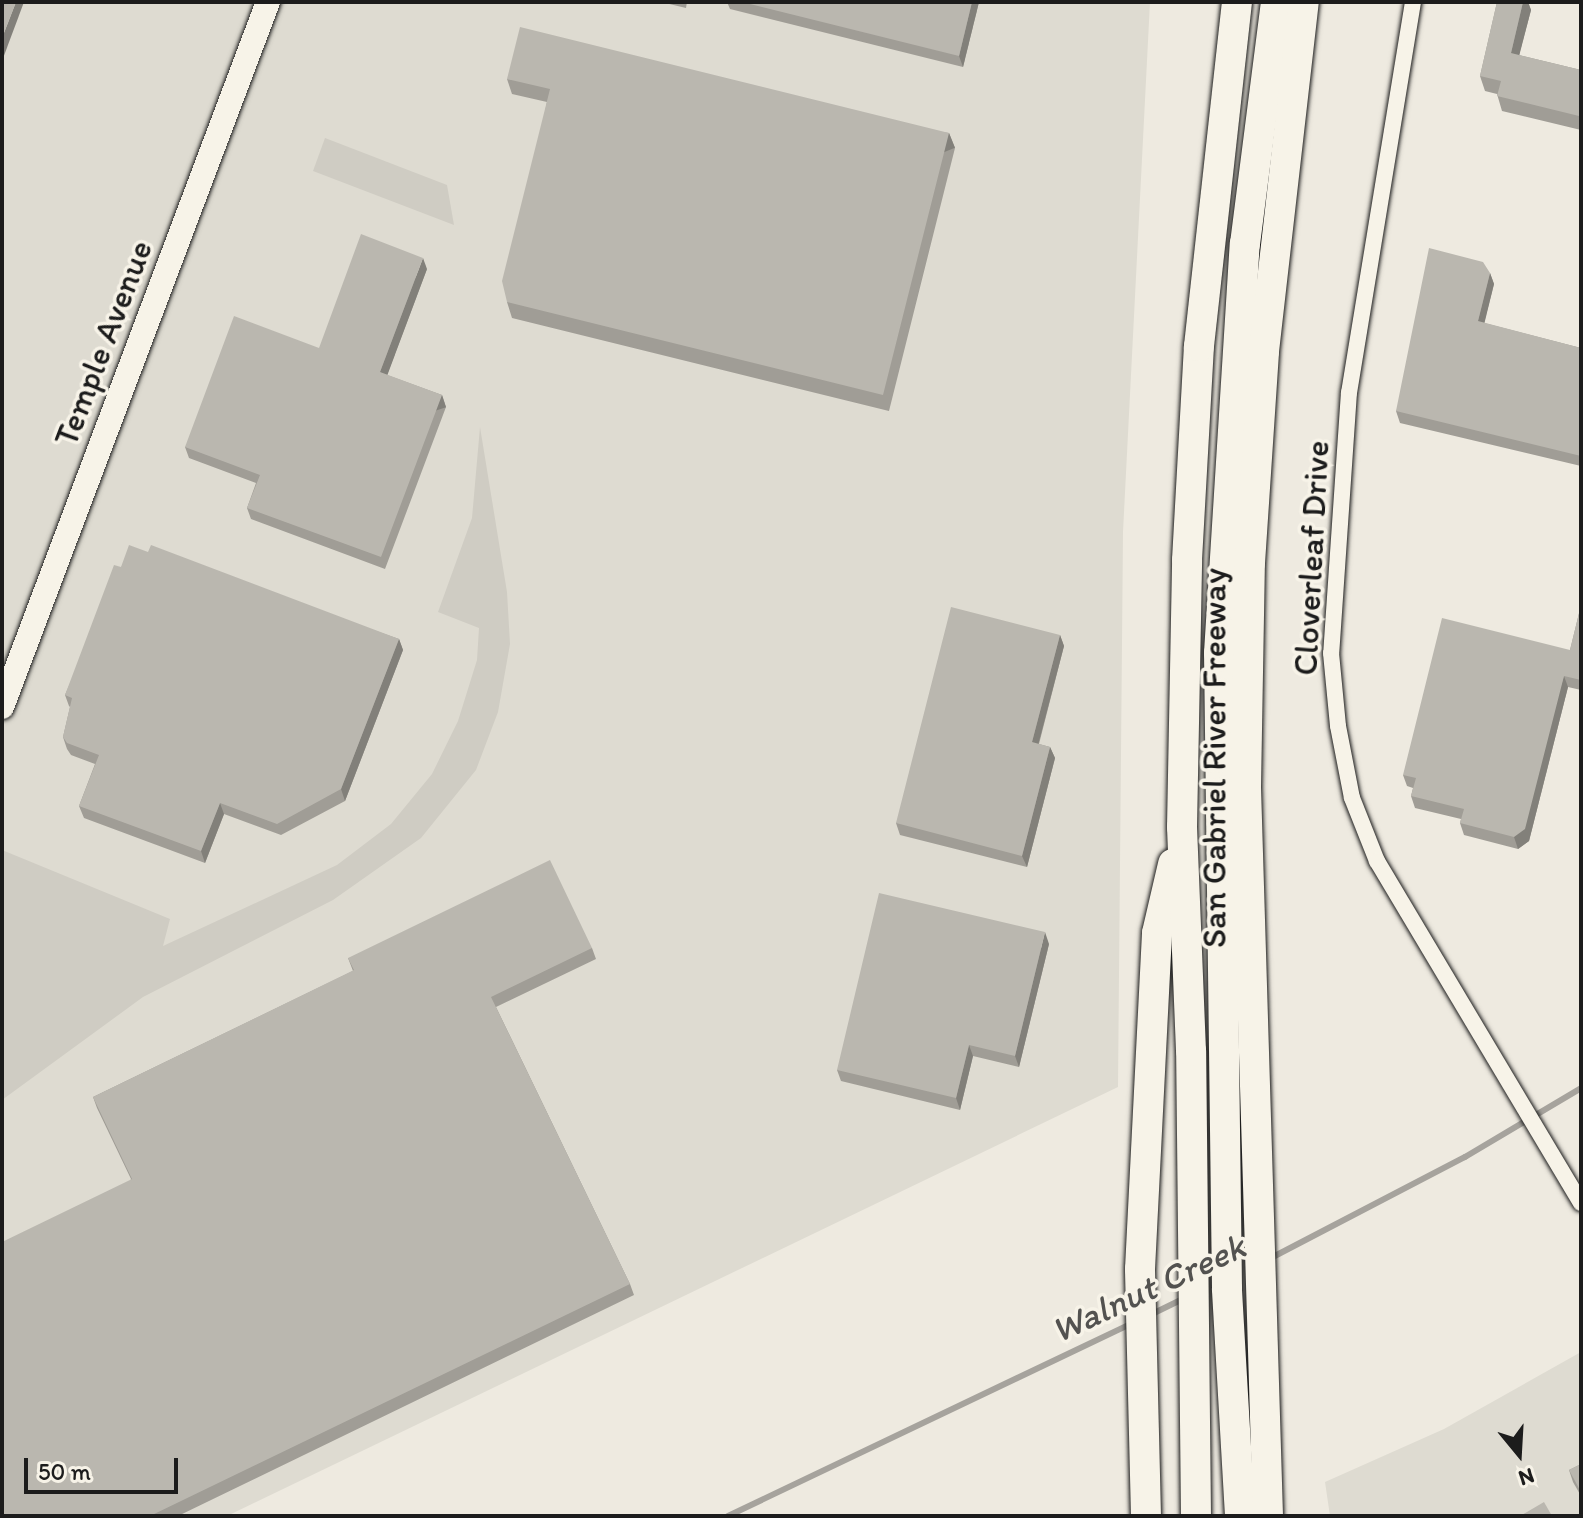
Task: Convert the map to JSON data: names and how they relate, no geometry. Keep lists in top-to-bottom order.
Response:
{
  "streets": {
    "highway": ["San Gabriel River Freeway"],
    "main road": ["Temple Avenue"],
    "street": ["Cloverleaf Drive"]
  },
  "water": ["Walnut Creek"],
  "scale_bar": "50 m",
  "north": "bottom"
}
